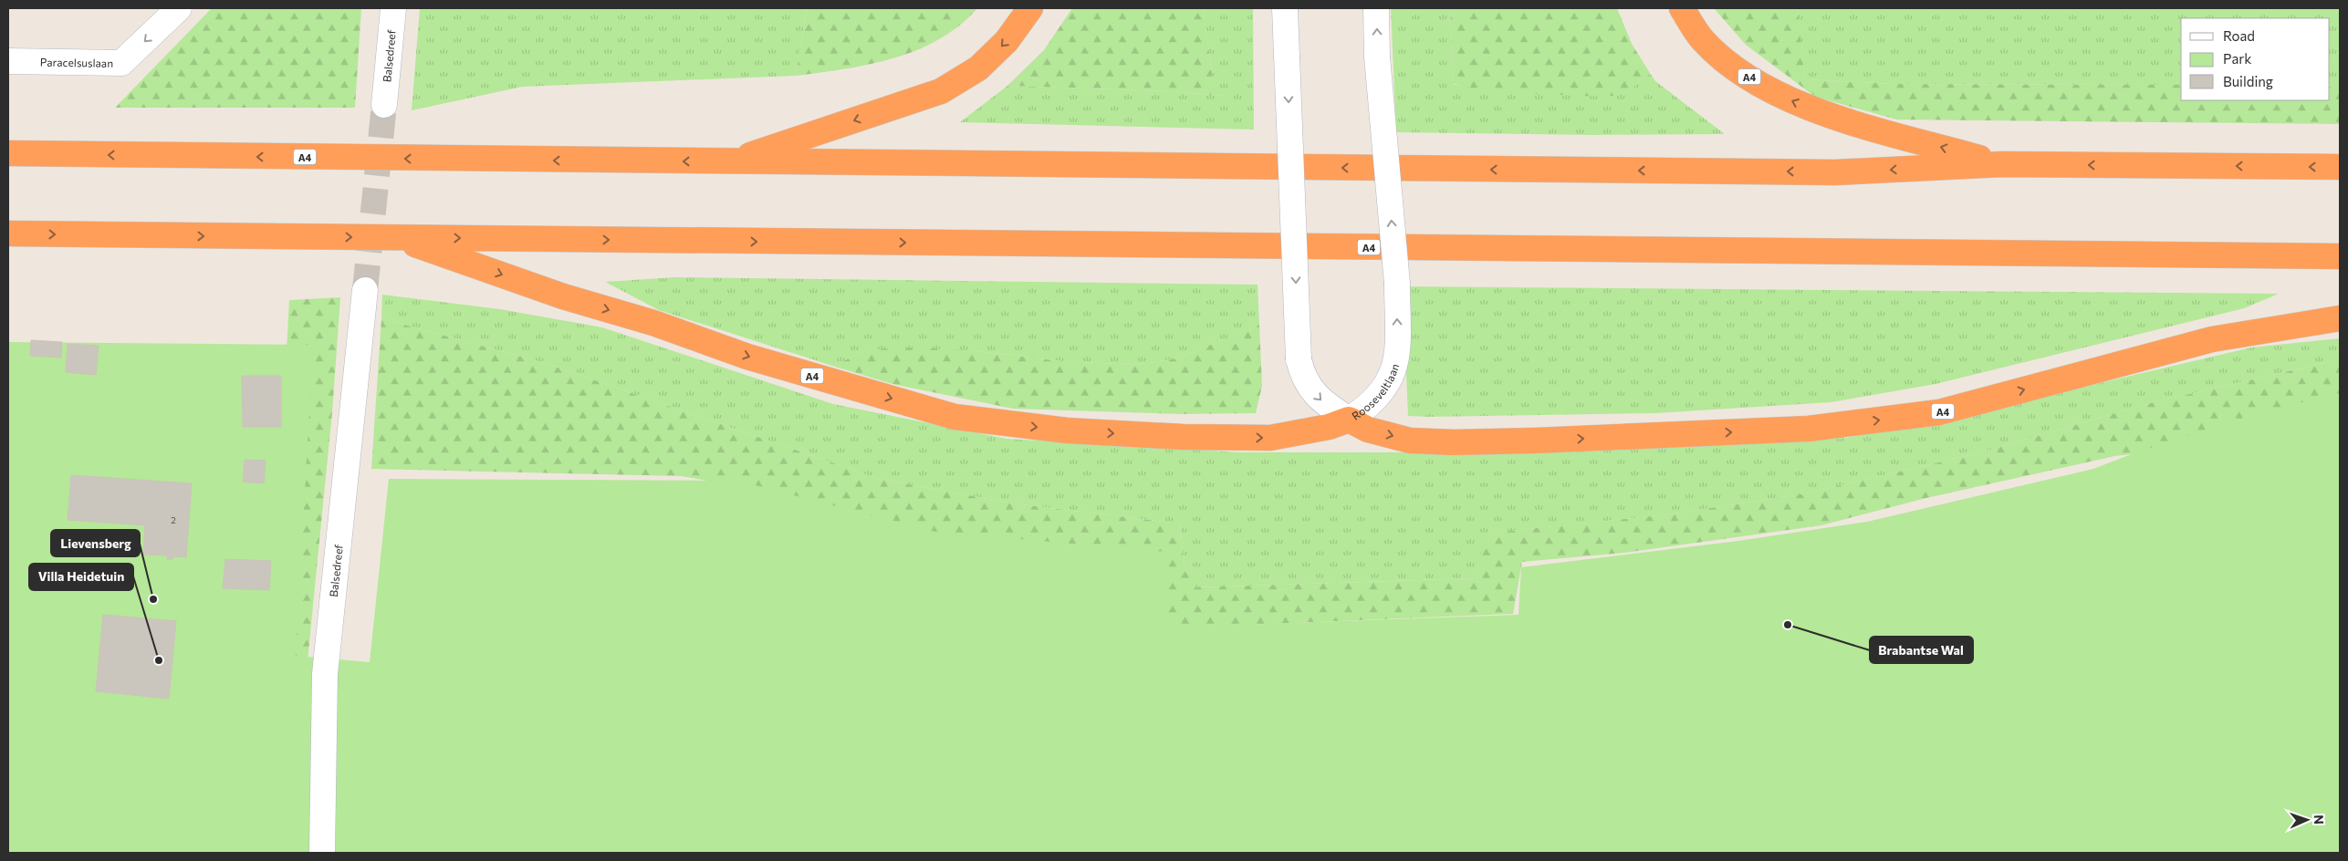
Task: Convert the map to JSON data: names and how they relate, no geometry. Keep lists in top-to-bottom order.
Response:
{
  "streets": {
    "highway": ["A4"],
    "main road": ["Balsedreef", "Paracelsuslaan", "Rooseveltlaan"]
  },
  "crossings": [
    ["A4", "Rooseveltlaan"]
  ],
  "one_way": ["Paracelsuslaan"],
  "places": ["Lievensberg", "Brabantse Wal", "Villa Heidetuin"],
  "house_numbers": ["2"],
  "legend": ["Road", "Park", "Building"],
  "north": "right"
}
